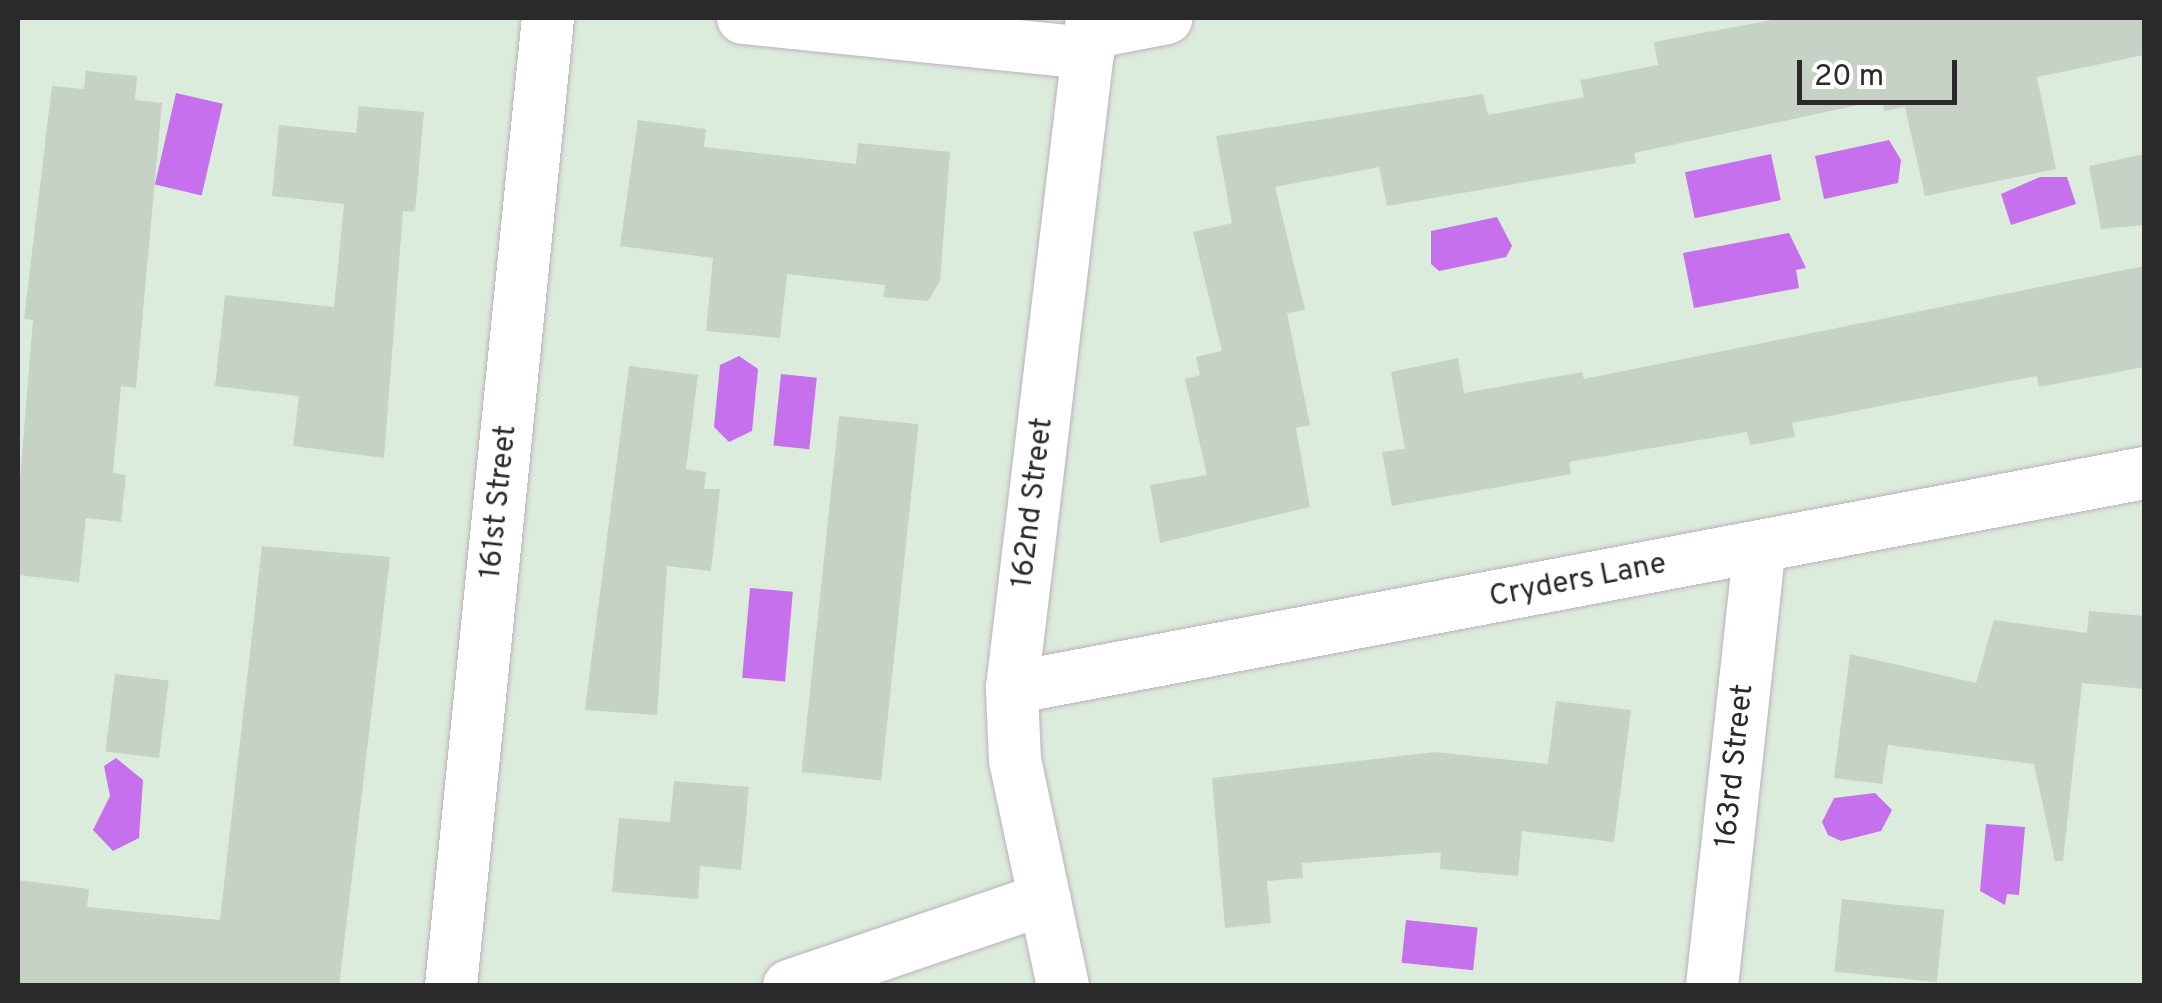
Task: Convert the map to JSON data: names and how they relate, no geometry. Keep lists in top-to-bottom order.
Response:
{
  "streets": {
    "street": [
      "161st Street",
      "162nd Street",
      "Cryders Lane",
      "163rd Street"
    ]
  },
  "crossings": [
    ["162nd Street", "Cryders Lane"],
    ["Cryders Lane", "163rd Street"]
  ],
  "scale_bar": "20 m"
}
